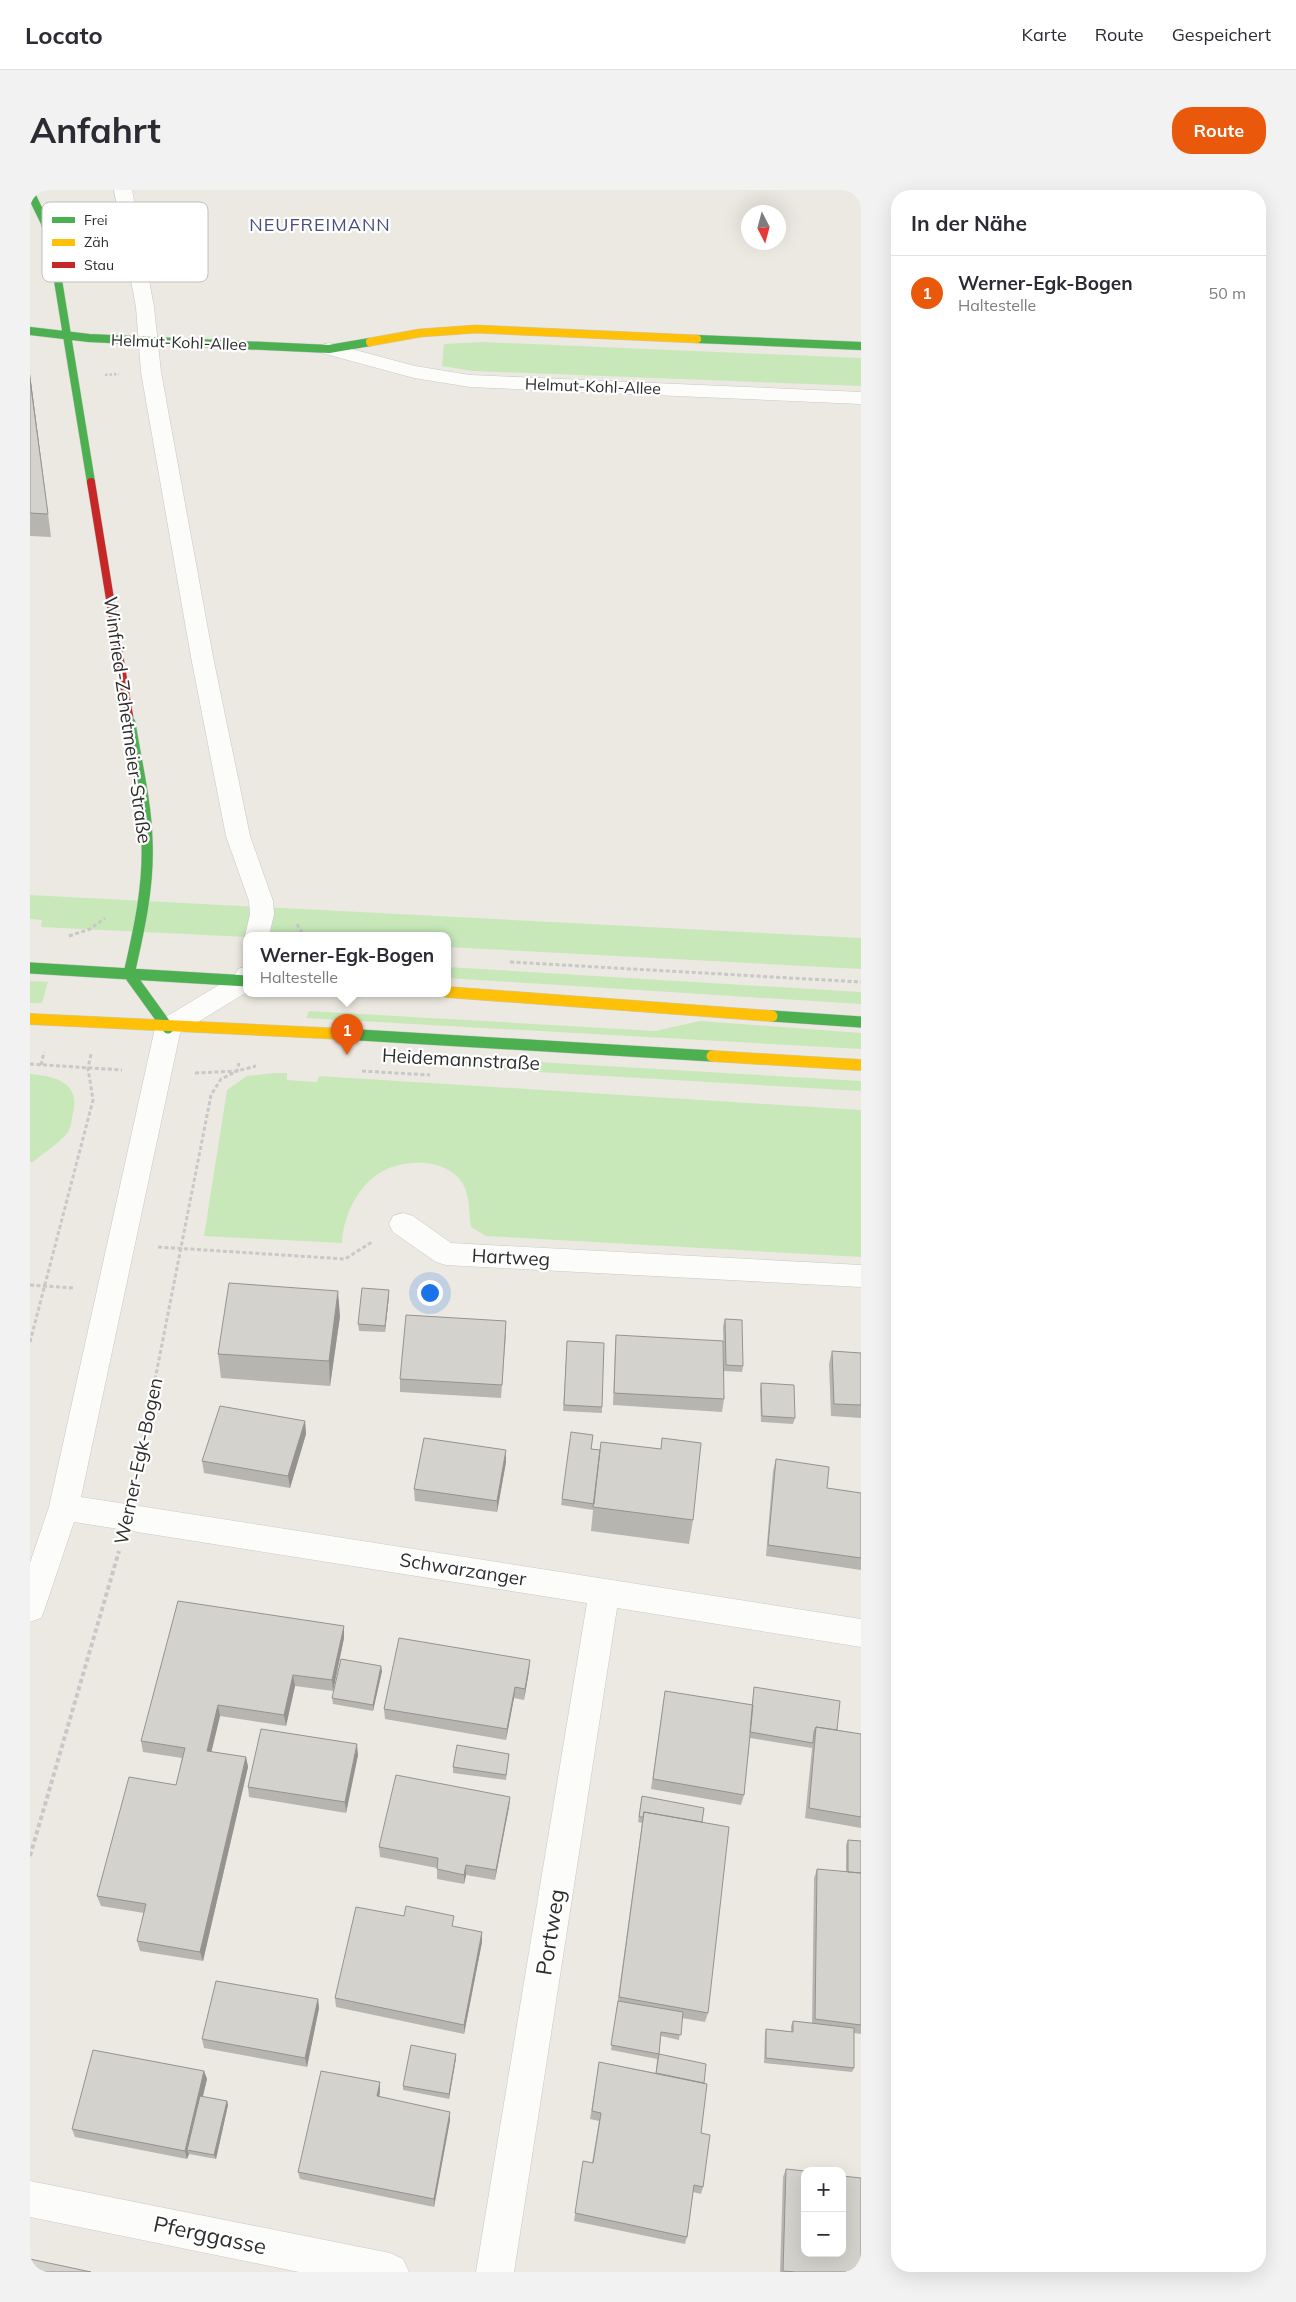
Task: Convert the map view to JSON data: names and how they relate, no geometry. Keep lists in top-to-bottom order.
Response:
{
  "streets": {
    "street": [
      "Helmut-Kohl-Allee",
      "Winfried-Zehetmeier-Straße",
      "Heidemannstraße",
      "Hartweg",
      "Schwarzanger",
      "Portweg",
      "Pferggasse"
    ],
    "path": ["Werner-Egk-Bogen"]
  },
  "crossings": [
    ["Helmut-Kohl-Allee", "Winfried-Zehetmeier-Straße"],
    ["Werner-Egk-Bogen", "Schwarzanger"],
    ["Schwarzanger", "Portweg"]
  ],
  "districts": ["NEUFREIMANN"],
  "legend": ["Frei", "Zäh", "Stau"],
  "north": "bottom",
  "page": {
    "header": "Locato",
    "nav": ["Karte", "Route", "Gespeichert"],
    "buttons": "Route",
    "title": "Anfahrt",
    "heading": "In der Nähe",
    "list": [
      {
        "mark": "1",
        "name": "Werner-Egk-Bogen",
        "note": "Haltestelle",
        "value": "50 m"
      }
    ],
    "popup": ["Werner-Egk-Bogen", "Haltestelle"],
    "pins": "1",
    "map_buttons": ["+", "−"]
  }
}
